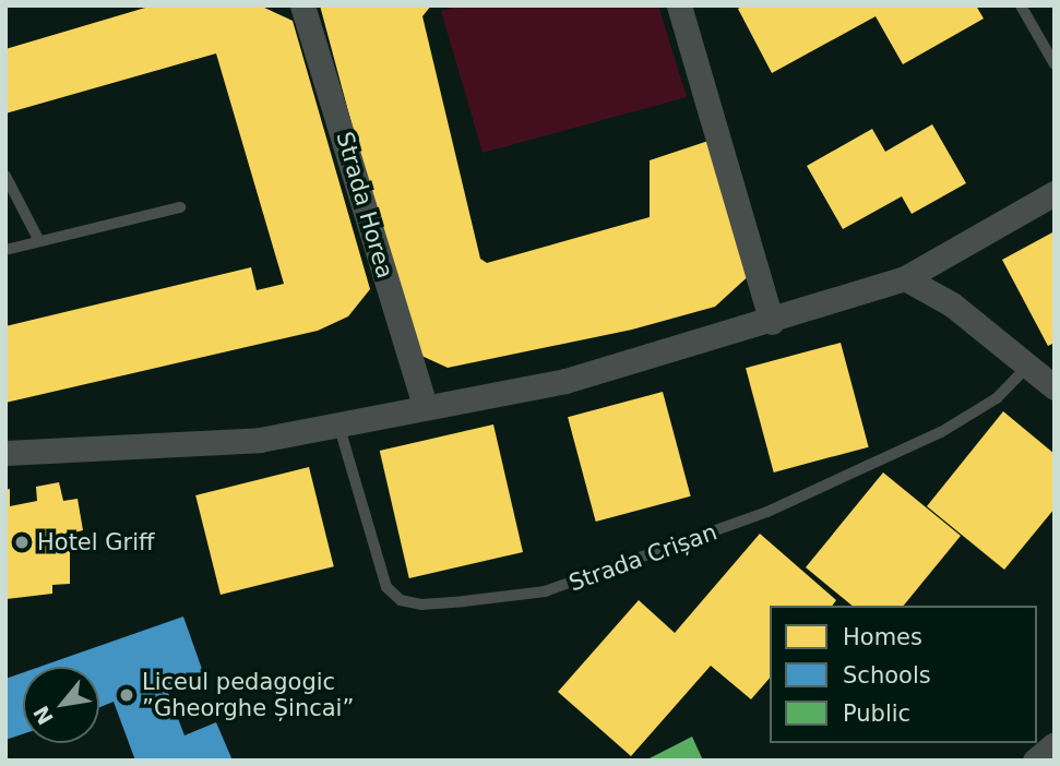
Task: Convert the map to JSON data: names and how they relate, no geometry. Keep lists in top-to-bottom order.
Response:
{
  "streets": {
    "street": ["Strada Horea"],
    "lane": ["Strada Crișan"]
  },
  "places": ["Hotel Griff", "Liceul pedagogic ”Gheorghe Șincai”"],
  "legend": ["Homes", "Schools", "Public"],
  "north": "bottom left"
}
